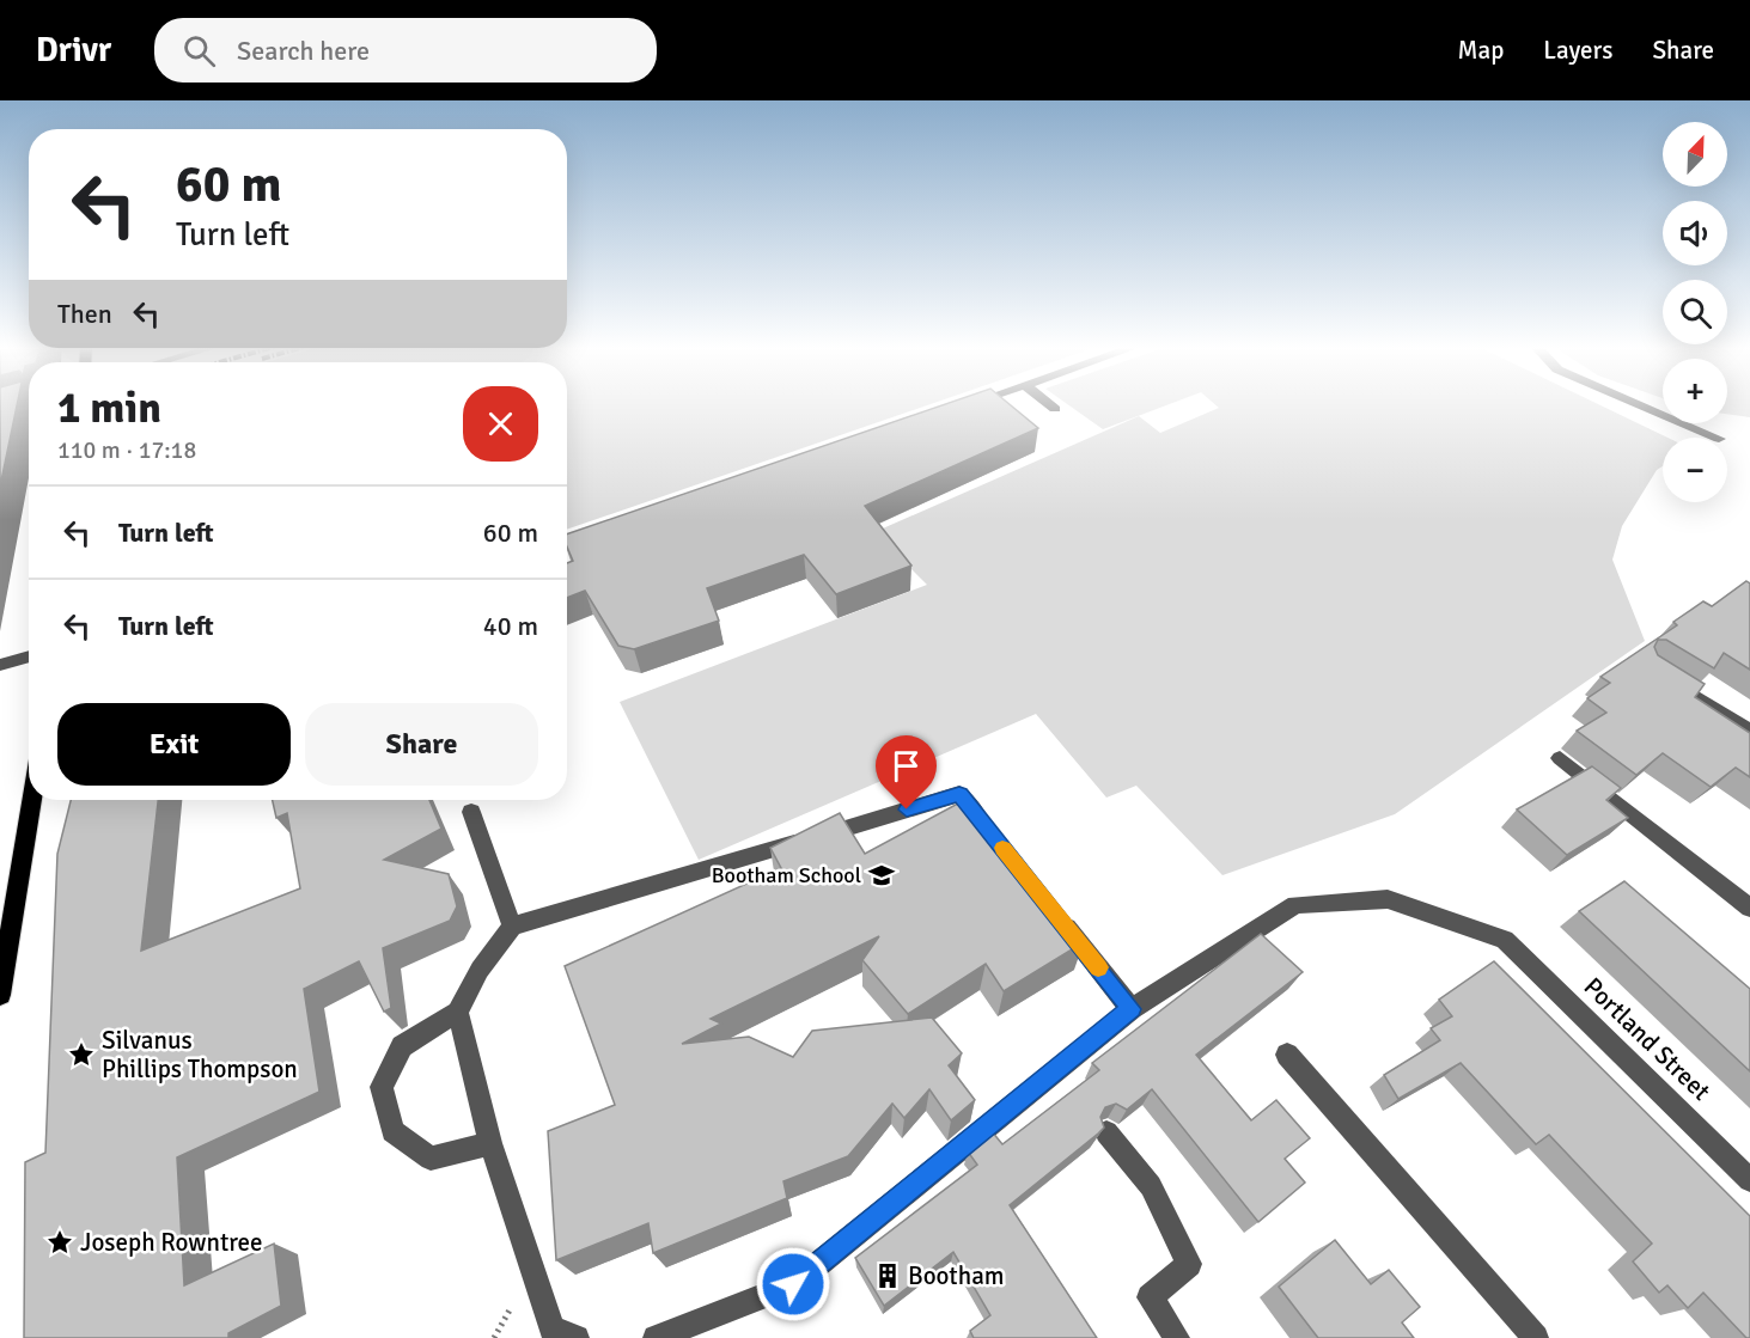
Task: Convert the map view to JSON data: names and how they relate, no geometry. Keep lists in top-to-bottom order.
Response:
{
  "streets": {
    "street": ["Portland Street"]
  },
  "places": {
    "school or university": ["Bootham School"],
    "place": ["Silvanus Phillips Thompson", "Joseph Rowntree"],
    "building": ["Bootham"]
  },
  "north": "top right",
  "page": {
    "header": "Drivr",
    "search": "Search here",
    "nav": ["Map", "Layers", "Share"],
    "map_buttons": ["+", "−"],
    "turn": ["60 m", "Turn left"],
    "then": "Then",
    "heading": ["1 min", "110 m · 17:18"],
    "list": [
      {
        "name": "Turn left",
        "value": "60 m"
      },
      {
        "name": "Turn left",
        "value": "40 m"
      }
    ],
    "buttons": ["Exit", "Share"]
  }
}
